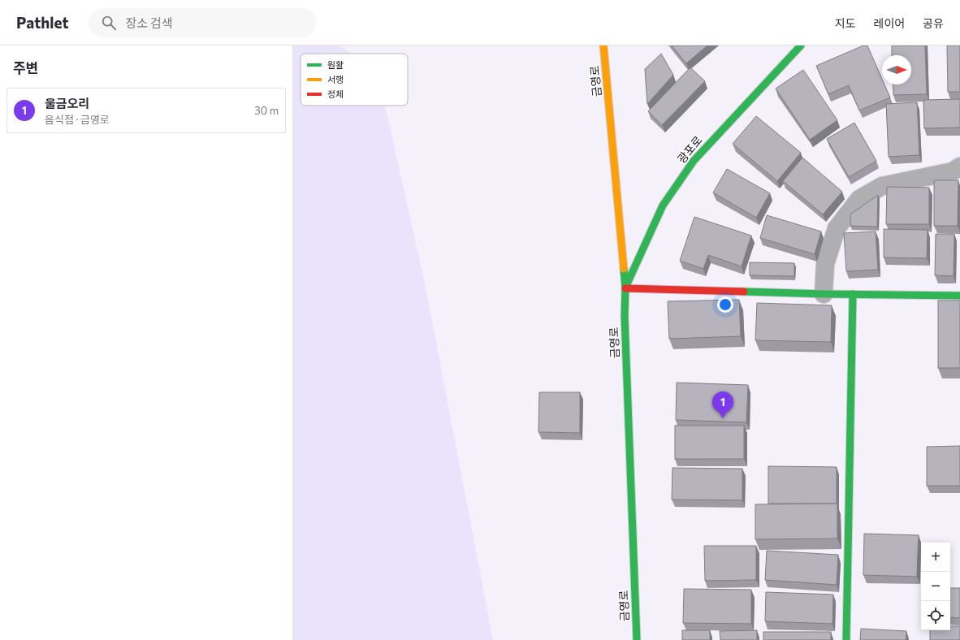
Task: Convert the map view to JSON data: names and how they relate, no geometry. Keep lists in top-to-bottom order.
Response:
{
  "streets": {
    "street": ["금영로", "광포로"]
  },
  "crossings": [
    ["금영로", "광포로"]
  ],
  "legend": ["원활", "서행", "정체"],
  "north": "right",
  "page": {
    "header": "Pathlet",
    "search": "장소 검색",
    "nav": ["지도", "레이어", "공유"],
    "heading": "주변",
    "list": [
      {
        "mark": "1",
        "name": "울금오리",
        "note": "음식점 · 금영로",
        "value": "30 m"
      }
    ],
    "pins": "1",
    "map_buttons": ["+", "−"]
  }
}
